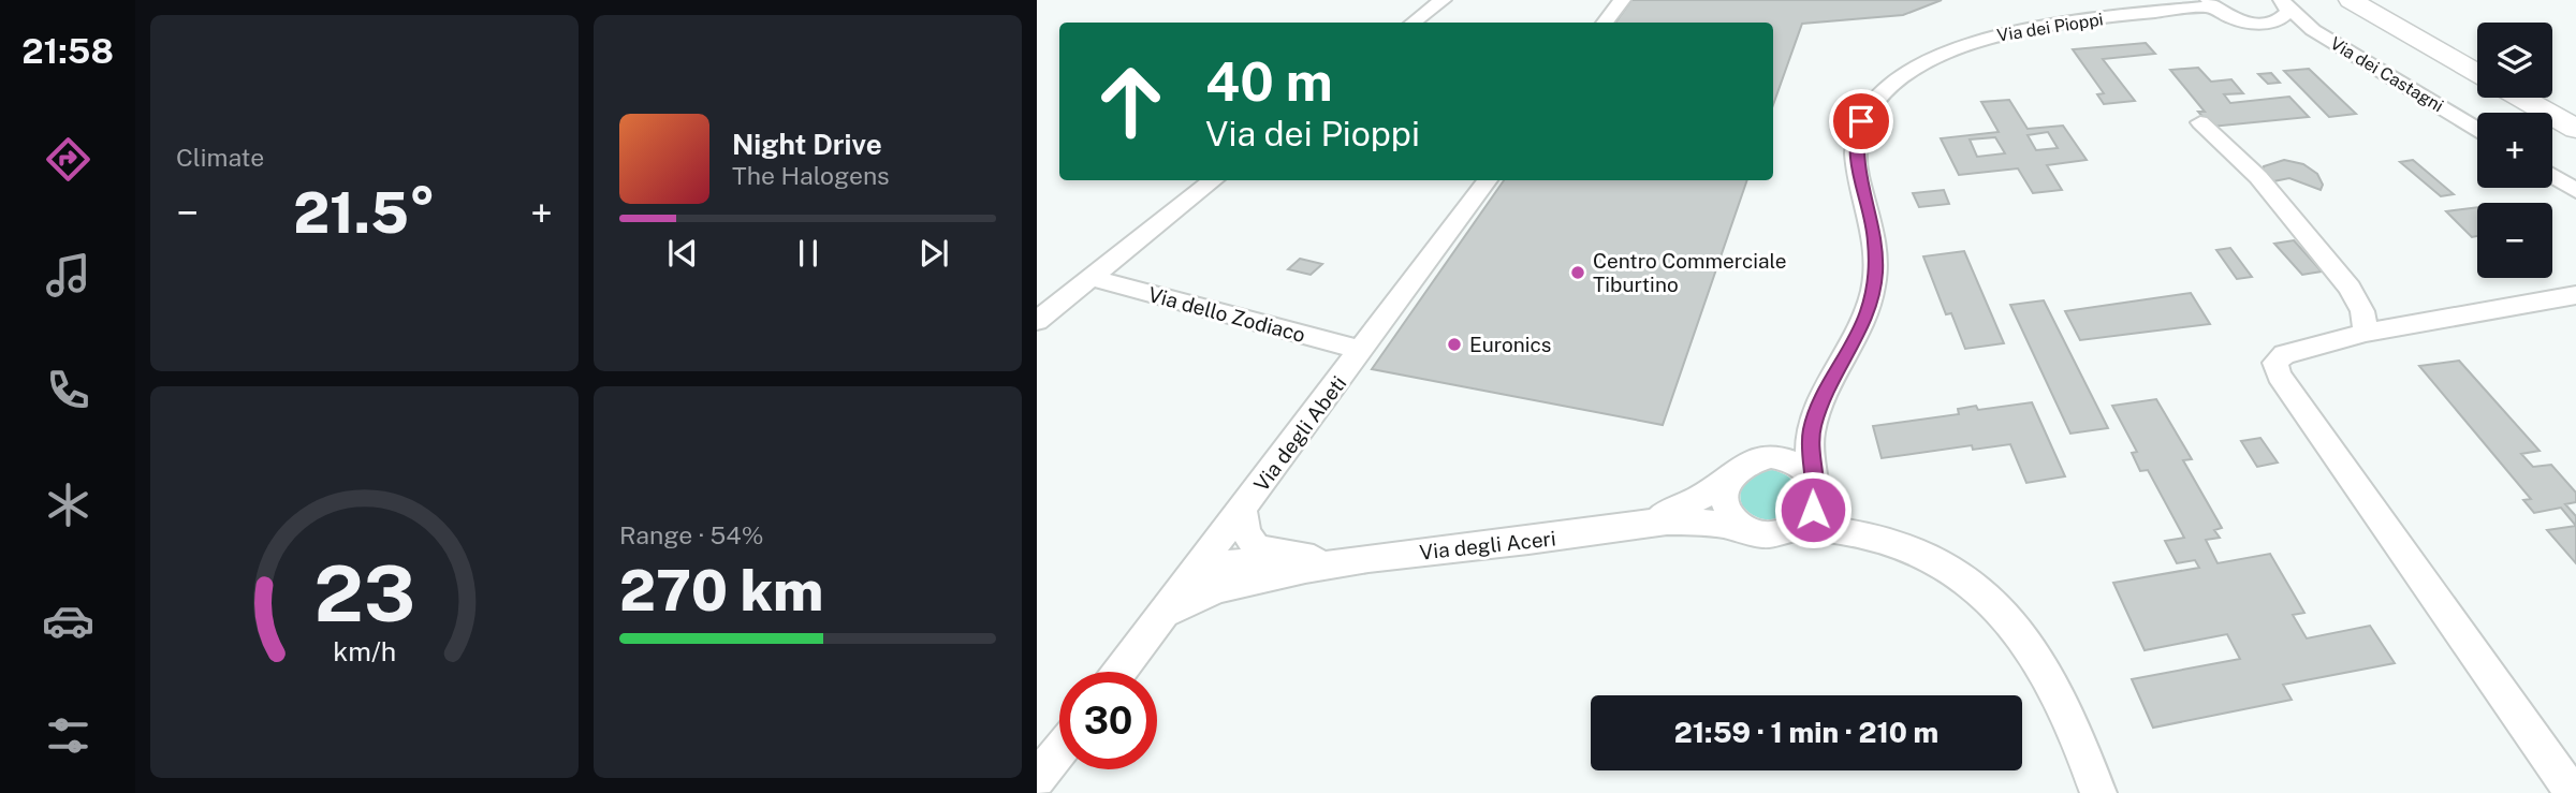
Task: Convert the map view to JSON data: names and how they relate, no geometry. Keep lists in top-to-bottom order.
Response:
{
  "streets": {
    "street": [
      "Via dei Pioppi",
      "Via dei Castagni",
      "Via dello Zodiaco",
      "Via degli Abeti",
      "Via degli Aceri"
    ]
  },
  "crossings": [
    ["Via dei Pioppi", "Via degli Aceri"],
    ["Via dello Zodiaco", "Via degli Abeti"],
    ["Via degli Abeti", "Via degli Aceri"]
  ],
  "places": ["Centro Commerciale Tiburtino", "Euronics"],
  "page": {
    "tabs": "21:58",
    "tile": [
      "Climate",
      ["Range · 54%", "270 km"]
    ],
    "map_buttons": ["+", "−"],
    "turn": ["40 m", "Via dei Pioppi"],
    "song": ["Night Drive", "The Halogens"],
    "heat": ["−", "21.5°", "+"],
    "limit": "30",
    "trip": "21:59 · 1 min · 210 m",
    "gauge": ["23", "km/h"]
  }
}
